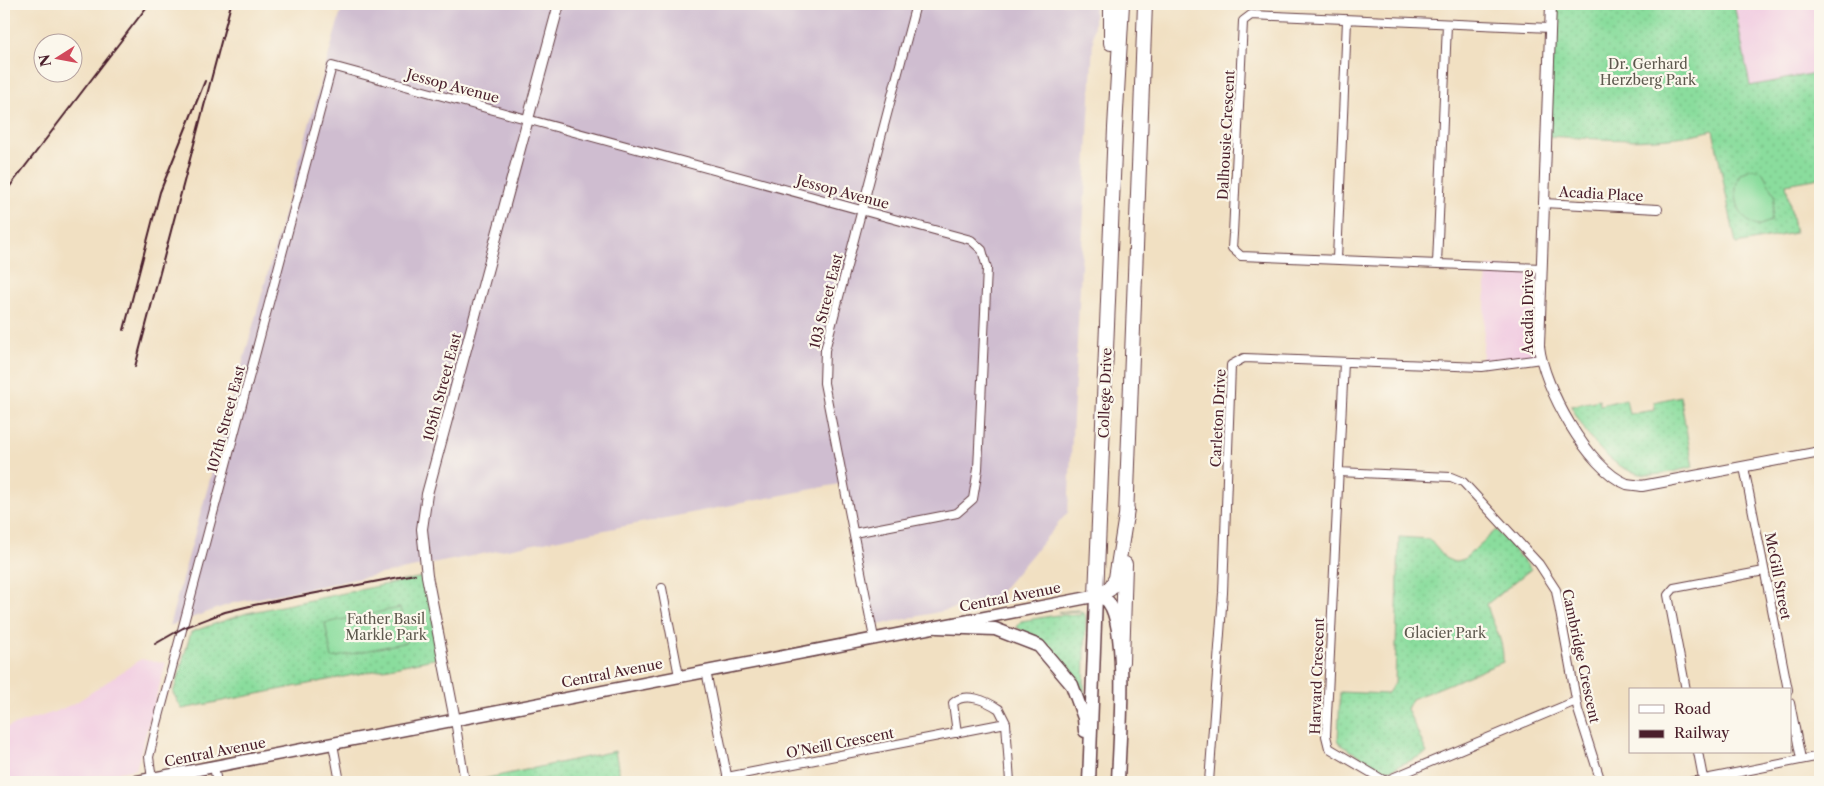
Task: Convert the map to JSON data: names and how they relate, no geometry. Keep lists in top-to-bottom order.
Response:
{
  "streets": {
    "highway": ["College Drive"],
    "main road": ["Central Avenue"],
    "street": [
      "Jessop Avenue",
      "Dalhousie Crescent",
      "Acadia Place",
      "103 Street East",
      "Acadia Drive",
      "105th Street East",
      "Carleton Drive",
      "107th Street East",
      "McGill Street",
      "Cambridge Crescent",
      "Harvard Crescent",
      "O'Neill Crescent"
    ]
  },
  "crossings": [
    ["Jessop Avenue", "103 Street East"],
    ["Jessop Avenue", "105th Street East"],
    ["Jessop Avenue", "107th Street East"],
    ["Dalhousie Crescent", "Acadia Drive"],
    ["Acadia Place", "Acadia Drive"],
    ["103 Street East", "Central Avenue"],
    ["Acadia Drive", "Carleton Drive"],
    ["Acadia Drive", "McGill Street"],
    ["105th Street East", "Central Avenue"],
    ["College Drive", "Central Avenue"],
    ["Carleton Drive", "Harvard Crescent"],
    ["107th Street East", "Central Avenue"],
    ["Cambridge Crescent", "Harvard Crescent"]
  ],
  "parks": ["Dr. Gerhard Herzberg Park", "Father Basil Markle Park", "Glacier Park"],
  "legend": ["Road", "Railway"],
  "north": "left"
}
